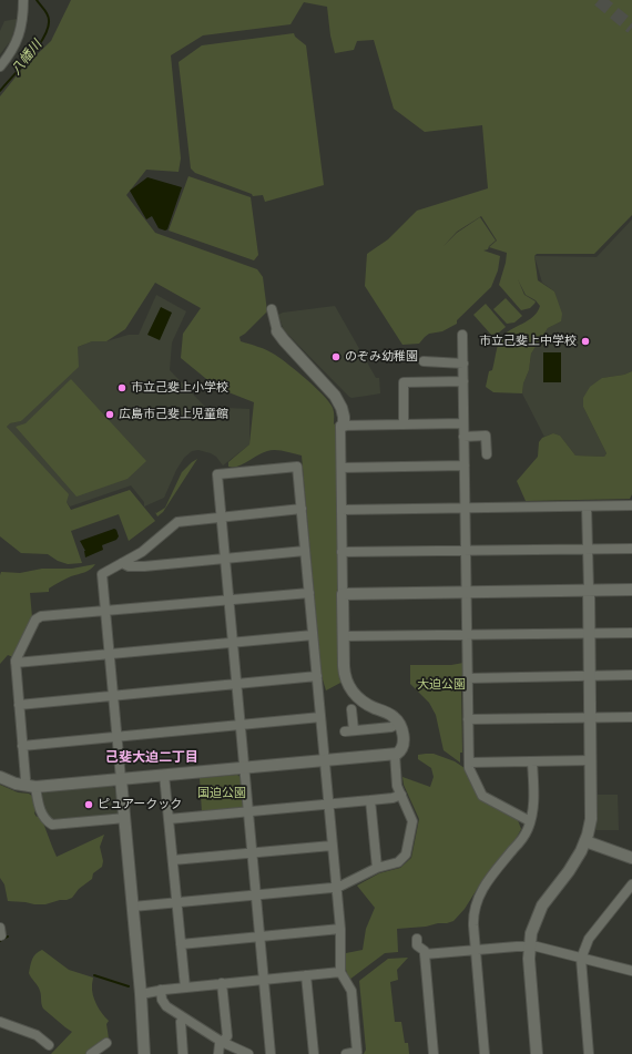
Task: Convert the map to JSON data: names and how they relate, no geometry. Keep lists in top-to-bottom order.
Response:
{
  "districts": ["己斐大迫二丁目"],
  "water": ["八幡川"],
  "parks": ["大迫公園", "国迫公園"],
  "places": [
    "市立己斐上中学校",
    "のぞみ幼稚園",
    "市立己斐上小学校",
    "広島市己斐上児童館",
    "ピュアークック"
  ]
}
